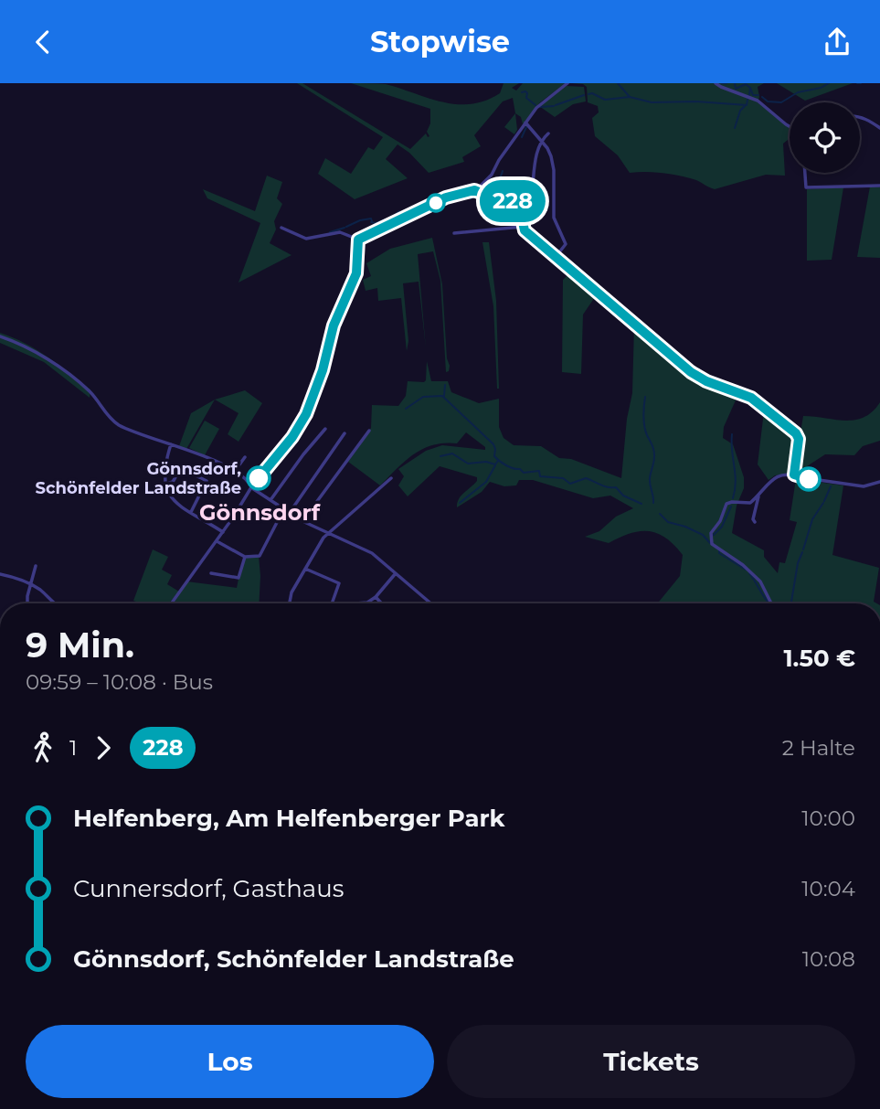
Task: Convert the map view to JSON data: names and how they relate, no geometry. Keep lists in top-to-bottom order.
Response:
{
  "districts": ["Gönnsdorf"],
  "places": ["Gönnsdorf, Schönfelder Landstraße"],
  "lines": ["bus line 228"],
  "page": {
    "header": "Stopwise",
    "on_map": "228",
    "heading": ["9 Min.", "09:59 – 10:08 · Bus", "1.50 €"],
    "legs": ["1", "228", "2 Halte"],
    "list": [
      {
        "name": "Helfenberg, Am Helfenberger Park",
        "value": "10:00"
      },
      {
        "name": "Cunnersdorf, Gasthaus",
        "value": "10:04"
      },
      {
        "name": "Gönnsdorf, Schönfelder Landstraße",
        "value": "10:08"
      }
    ],
    "buttons": ["Los", "Tickets"]
  }
}
